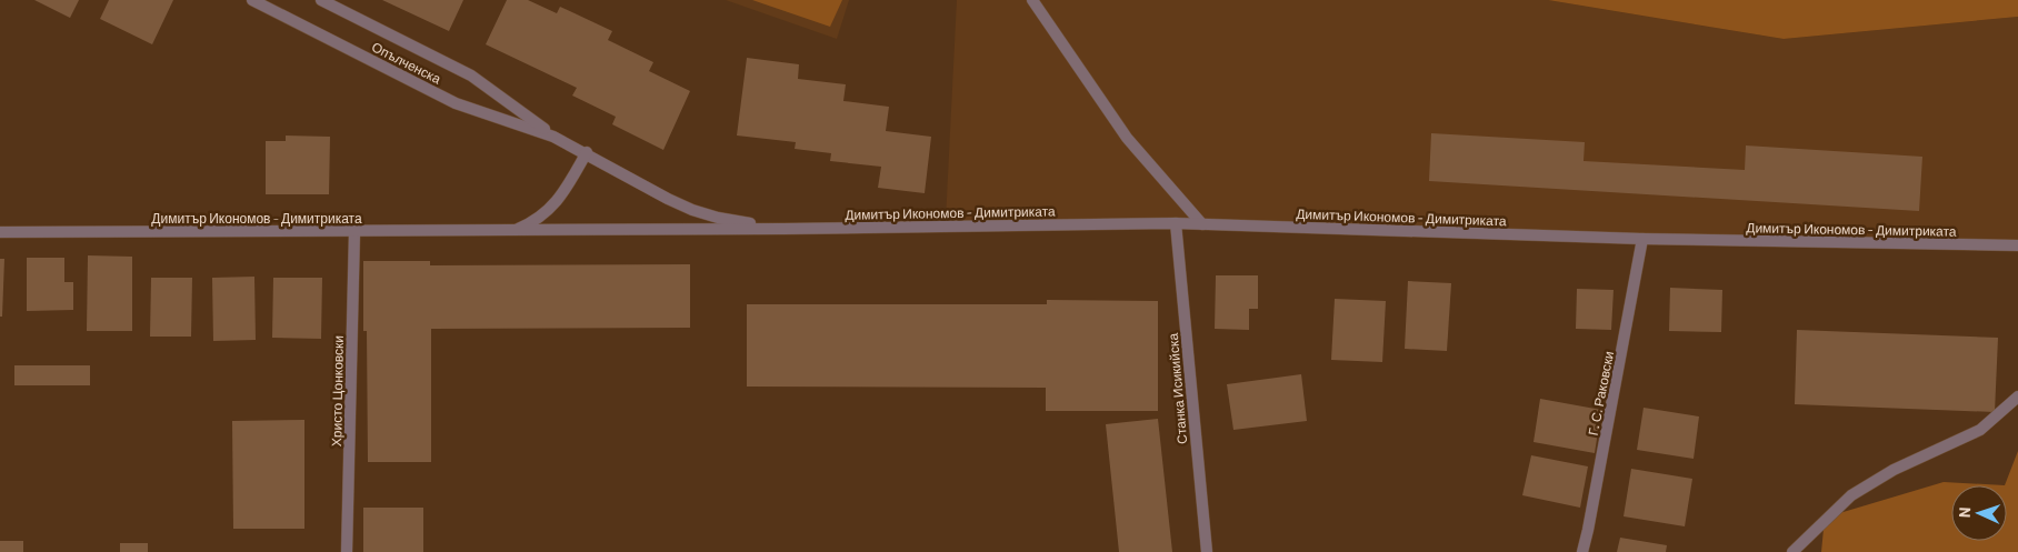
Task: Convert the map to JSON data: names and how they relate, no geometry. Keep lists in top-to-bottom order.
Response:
{
  "streets": {
    "street": [
      "Опълченска",
      "Димитър Икономов - Димитриката",
      "Станка Исикийска",
      "Христо Цонковски",
      "Г. С. Раковски"
    ]
  },
  "crossings": [
    ["Опълченска", "Димитър Икономов - Димитриката"],
    ["Димитър Икономов - Димитриката", "Станка Исикийска"],
    ["Димитър Икономов - Димитриката", "Христо Цонковски"],
    ["Димитър Икономов - Димитриката", "Г. С. Раковски"]
  ],
  "north": "left"
}
